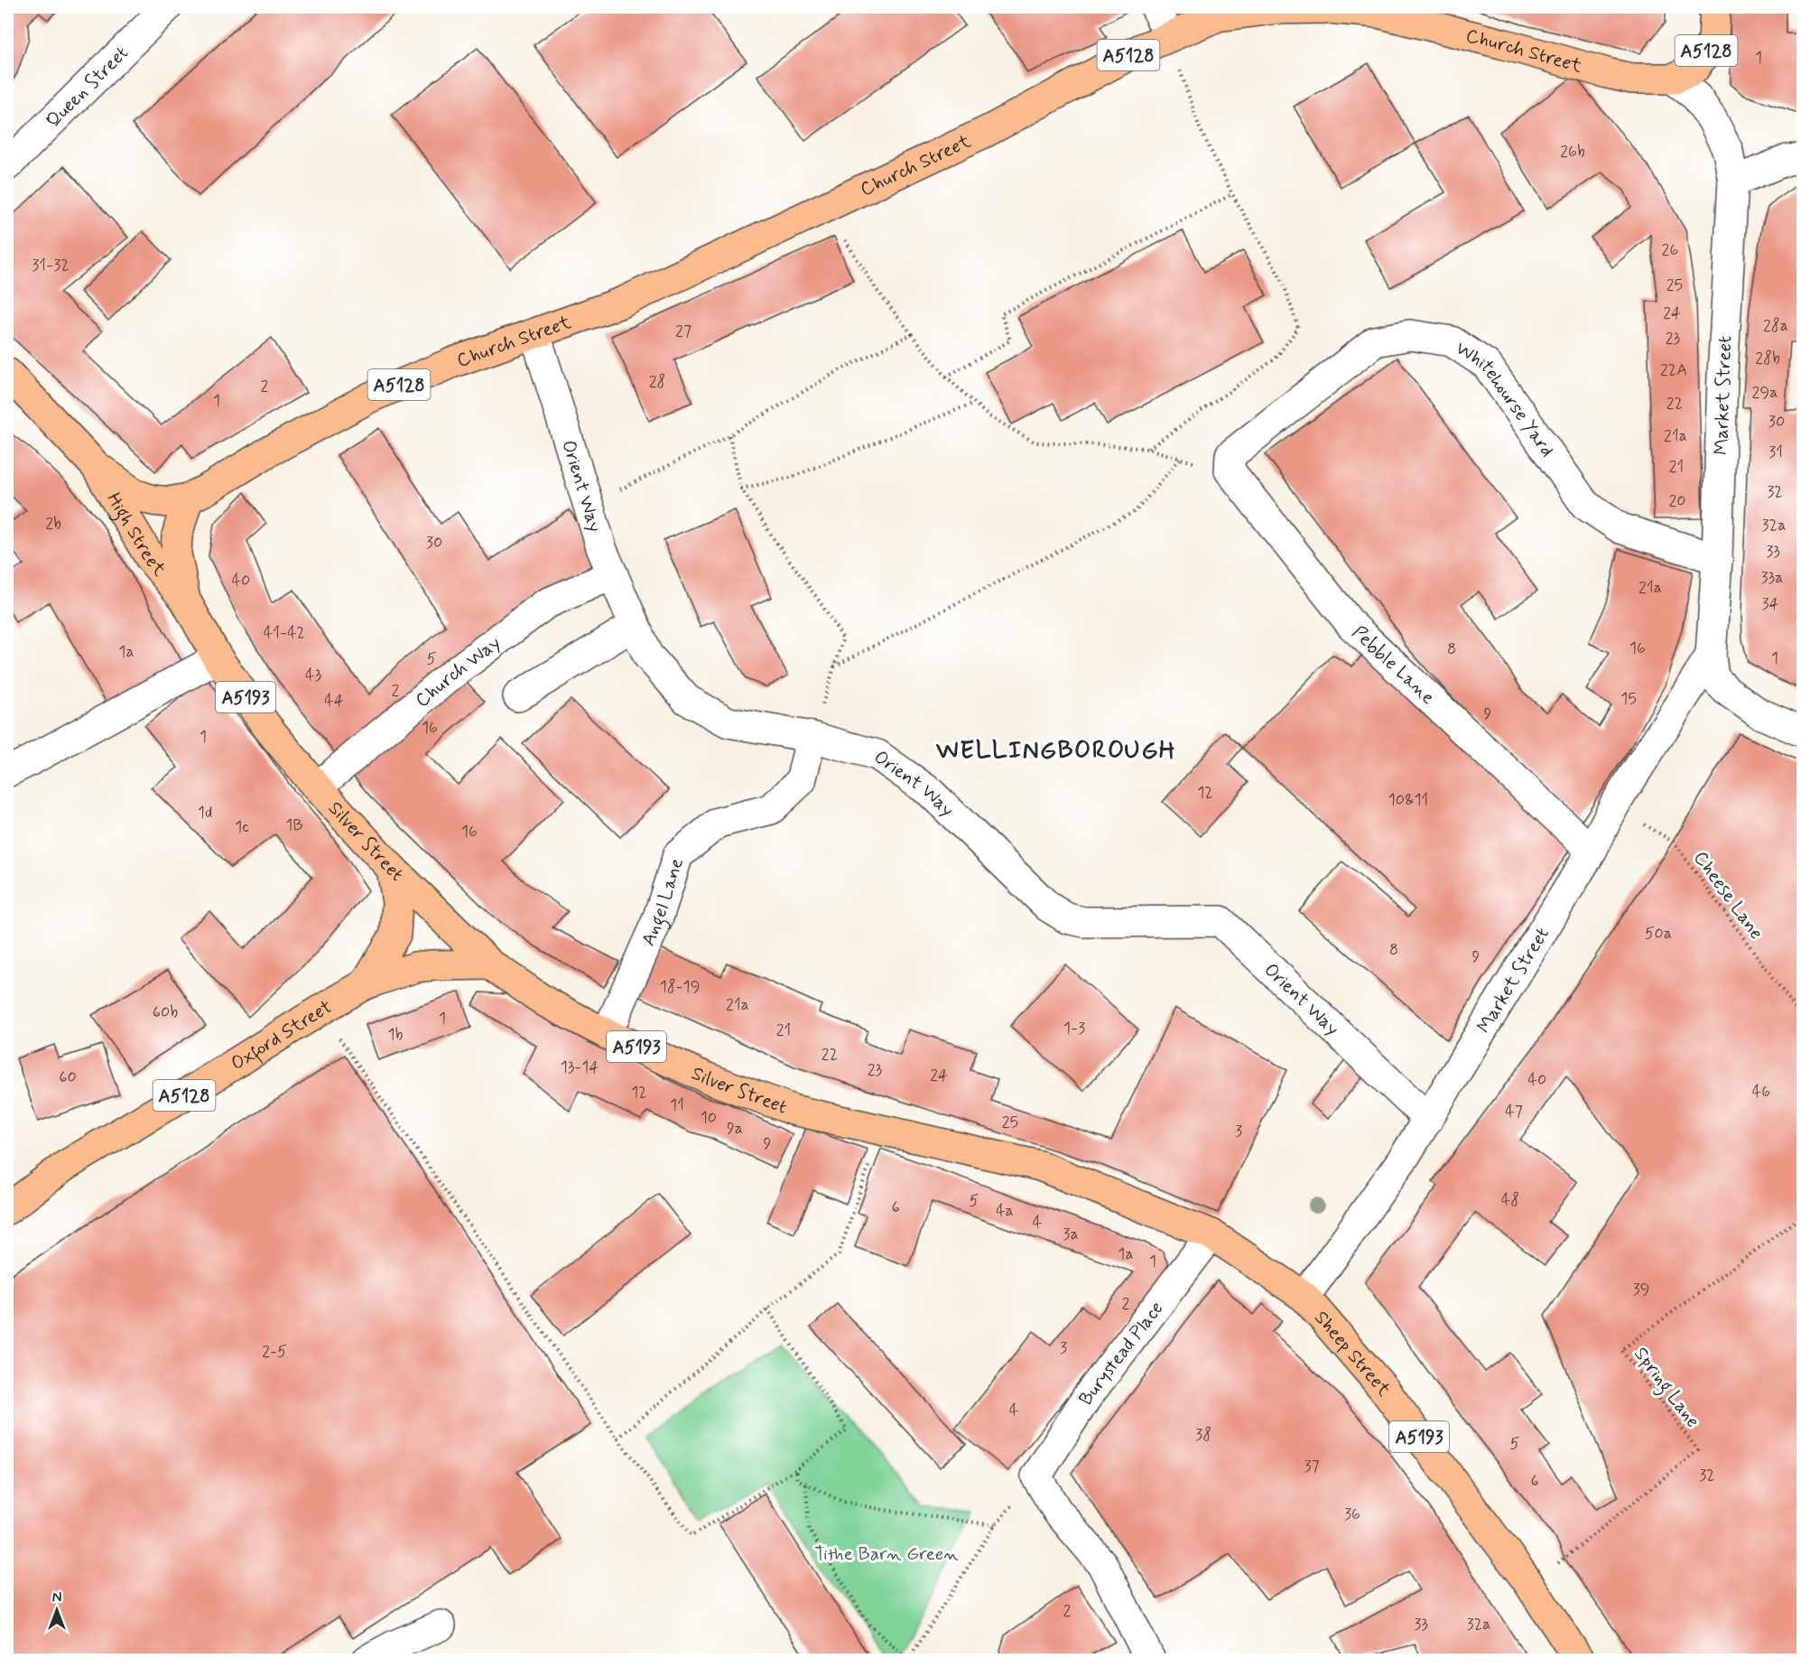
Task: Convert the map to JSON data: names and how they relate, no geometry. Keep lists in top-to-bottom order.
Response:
{
  "streets": {
    "main road": [
      "Church Street",
      "A5128",
      "High Street",
      "A5193",
      "Silver Street",
      "Oxford Street",
      "Sheep Street"
    ],
    "street": [
      "Queen Street",
      "Market Street",
      "Whitehourse Yard",
      "Orient Way",
      "Pebble Lane",
      "Church Way",
      "Angel Lane",
      "Burystead Place"
    ],
    "path": ["Cheese Lane", "Spring Lane"]
  },
  "crossings": [
    ["Church Street", "A5128"],
    ["Church Street", "Market Street"],
    ["Church Street", "Orient Way"],
    ["Church Street", "High Street"],
    ["A5128", "Market Street"],
    ["Market Street", "Whitehourse Yard"],
    ["Market Street", "Orient Way"],
    ["Market Street", "Pebble Lane"],
    ["Market Street", "Cheese Lane"],
    ["Market Street", "Sheep Street"],
    ["Whitehourse Yard", "Pebble Lane"],
    ["Orient Way", "Church Way"],
    ["Orient Way", "Angel Lane"],
    ["High Street", "Church Way"],
    ["High Street", "Silver Street"],
    ["Church Way", "Silver Street"],
    ["Silver Street", "Angel Lane"],
    ["Silver Street", "Oxford Street"],
    ["Silver Street", "Burystead Place"],
    ["Silver Street", "Sheep Street"],
    ["Burystead Place", "Sheep Street"],
    ["Sheep Street", "Spring Lane"]
  ],
  "districts": ["WELLINGBOROUGH"],
  "parks": ["Tithe Barn Green"],
  "house_numbers": [
    "1",
    "26b",
    "26",
    "31-32",
    "25",
    "24",
    "28a",
    "27",
    "23",
    "28b",
    "22A",
    "28",
    "2",
    "29a",
    "1",
    "22",
    "30",
    "21a",
    "31",
    "21",
    "32",
    "20",
    "2b",
    "32a",
    "30",
    "33",
    "33a",
    "40",
    "21a",
    "34",
    "41-42",
    "16",
    "8",
    "1a",
    "1",
    "5",
    "43",
    "2",
    "15",
    "44",
    "9",
    "16",
    "1",
    "12",
    "10&11",
    "1d",
    "1B",
    "1c",
    "16",
    "50a",
    "8",
    "9",
    "18-19",
    "21a",
    "60b",
    "1",
    "1-3",
    "21",
    "1b",
    "22",
    "13-14",
    "23",
    "24",
    "60",
    "40",
    "46",
    "12",
    "11",
    "47",
    "10",
    "25",
    "9a",
    "3",
    "9",
    "48",
    "5",
    "6",
    "4a",
    "4",
    "3a",
    "1a",
    "1",
    "39",
    "2",
    "3",
    "2-5",
    "4",
    "38",
    "5",
    "37",
    "32",
    "6",
    "36",
    "2",
    "33",
    "32a"
  ],
  "north": "top"
}
